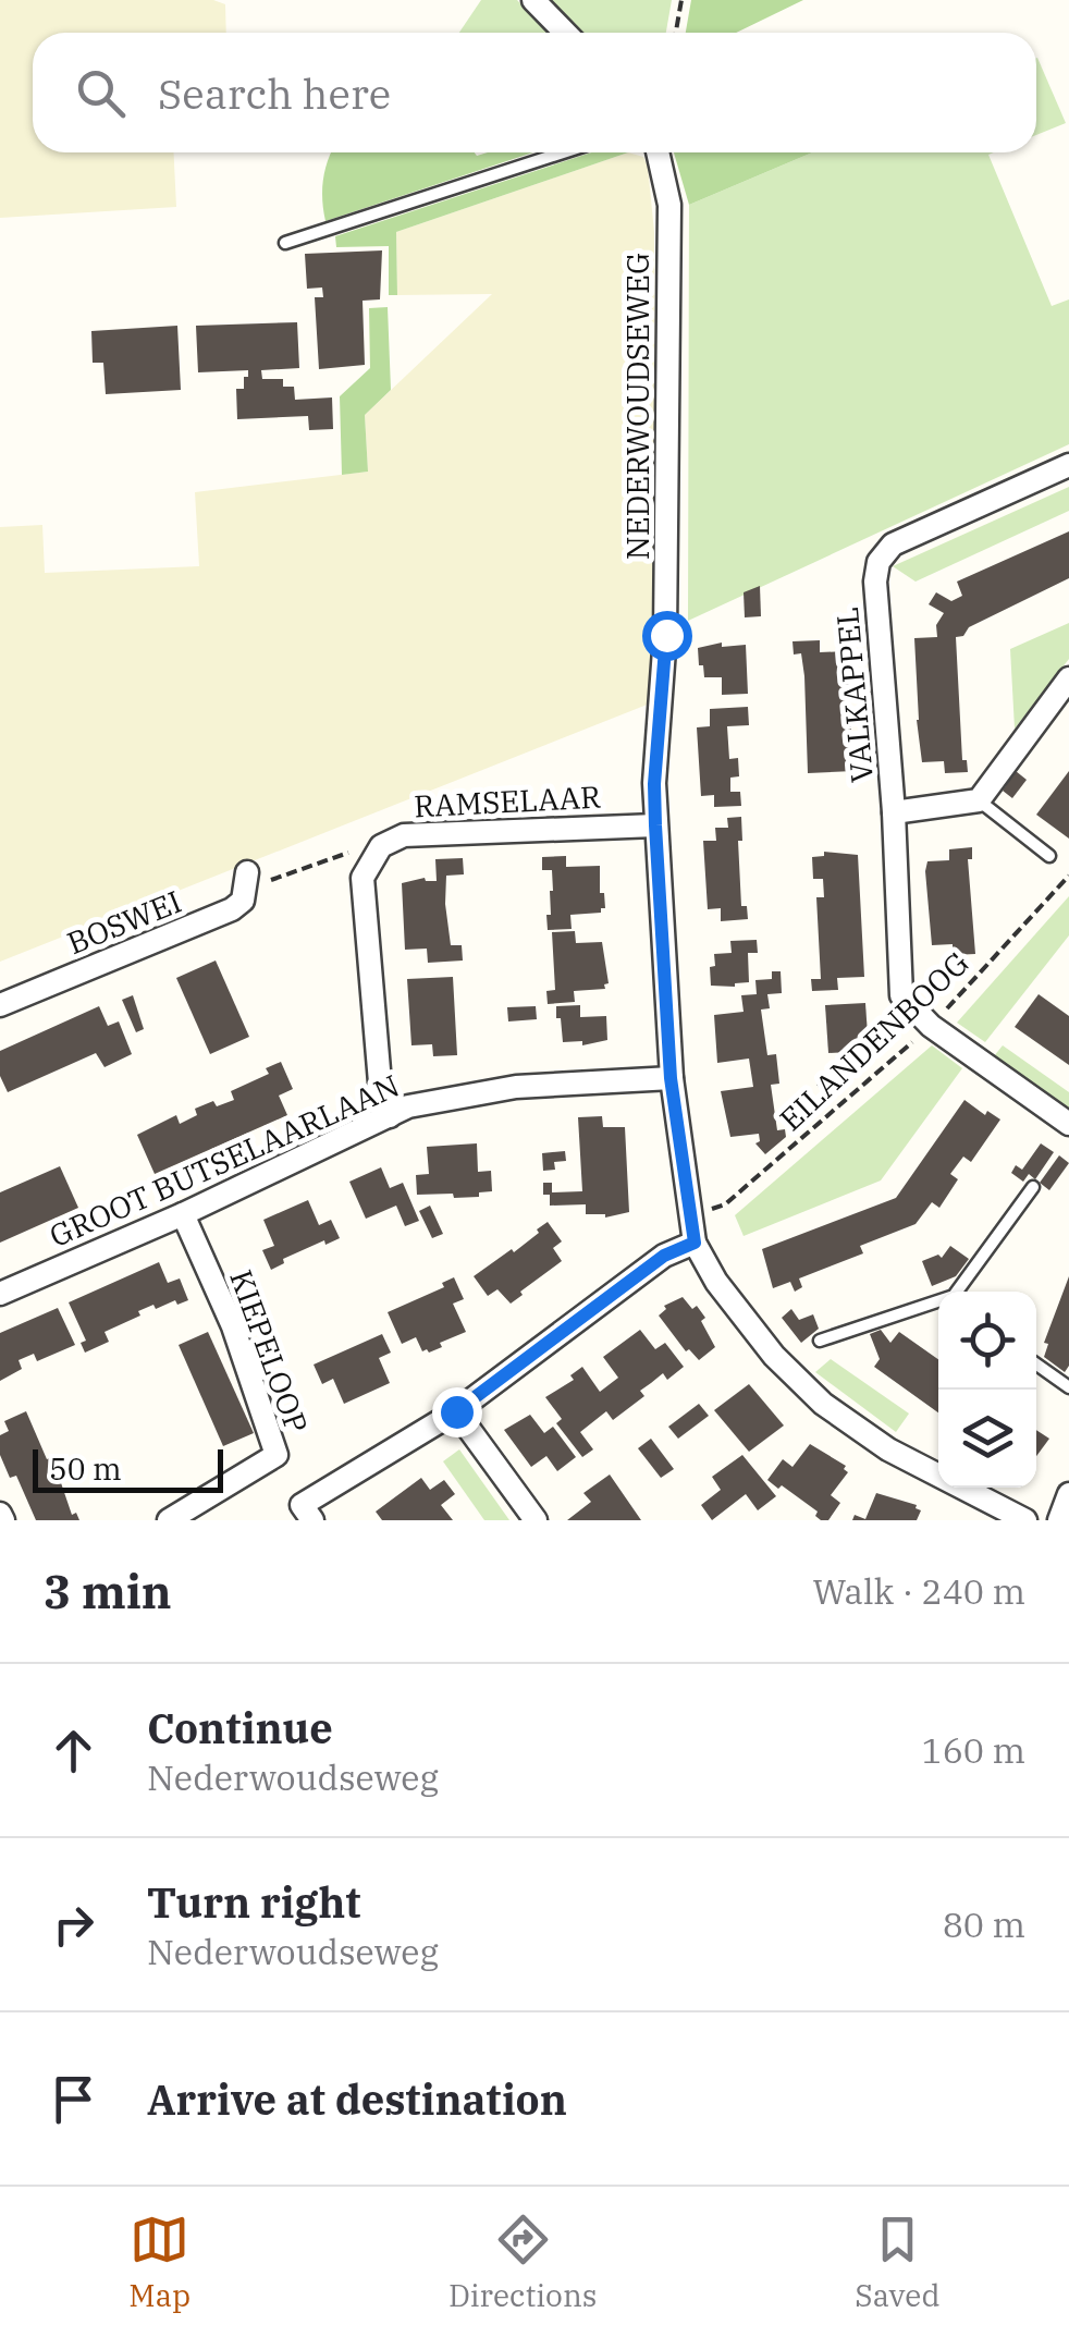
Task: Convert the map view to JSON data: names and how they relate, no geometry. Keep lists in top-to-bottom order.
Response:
{
  "streets": {
    "street": [
      "NEDERWOUDSEWEG",
      "VALKAPPEL",
      "RAMSELAAR",
      "BOSWEI",
      "GROOT BUTSELAARLAAN",
      "KIEPELOOP"
    ],
    "path": ["EILANDENBOOG"]
  },
  "crossings": [
    ["NEDERWOUDSEWEG", "RAMSELAAR"],
    ["NEDERWOUDSEWEG", "EILANDENBOOG"],
    ["NEDERWOUDSEWEG", "GROOT BUTSELAARLAAN"],
    ["VALKAPPEL", "EILANDENBOOG"],
    ["GROOT BUTSELAARLAAN", "KIEPELOOP"]
  ],
  "scale_bar": "50 m",
  "page": {
    "search": "Search here",
    "scale": "50 m",
    "heading": ["3 min", "Walk · 240 m"],
    "list": [
      ["Continue", "Nederwoudseweg", "160 m"],
      ["Turn right", "Nederwoudseweg", "80 m"],
      "Arrive at destination"
    ],
    "nav": ["Map", "Directions", "Saved"]
  }
}
